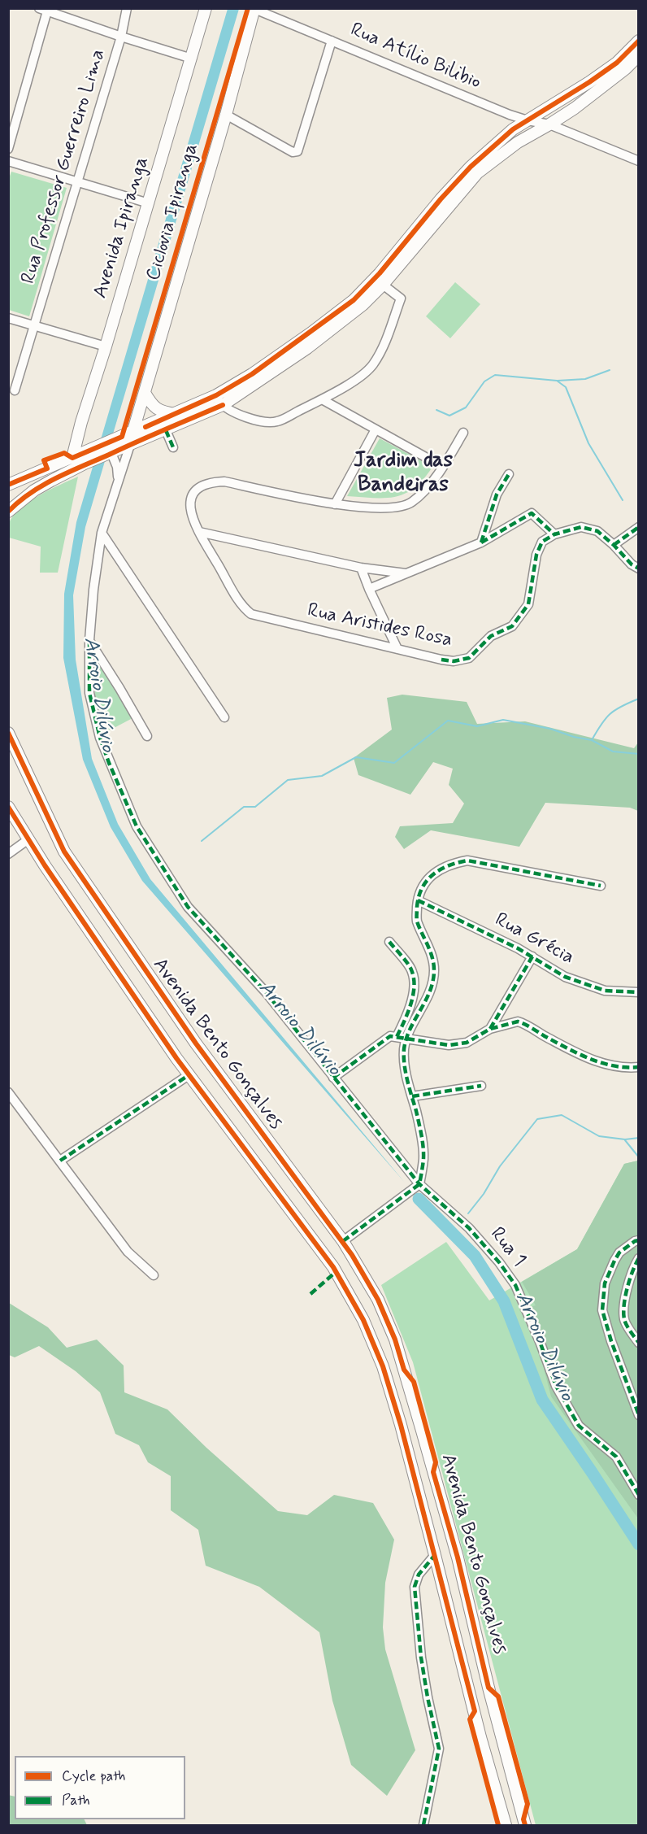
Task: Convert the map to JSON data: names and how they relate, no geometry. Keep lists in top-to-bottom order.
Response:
{
  "streets": {
    "main road": ["Avenida Ipiranga", "Avenida Bento Gonçalves"],
    "street": [
      "Rua Atílio Bilibio",
      "Rua Professor Guerreiro Lima",
      "Rua Aristides Rosa",
      "Rua Grécia",
      "Rua 1"
    ],
    "cycle path": ["Ciclovia Ipiranga"]
  },
  "districts": ["Jardim das Bandeiras"],
  "water": ["Arroio Dilúvio"],
  "legend": ["Cycle path", "Path"]
}
